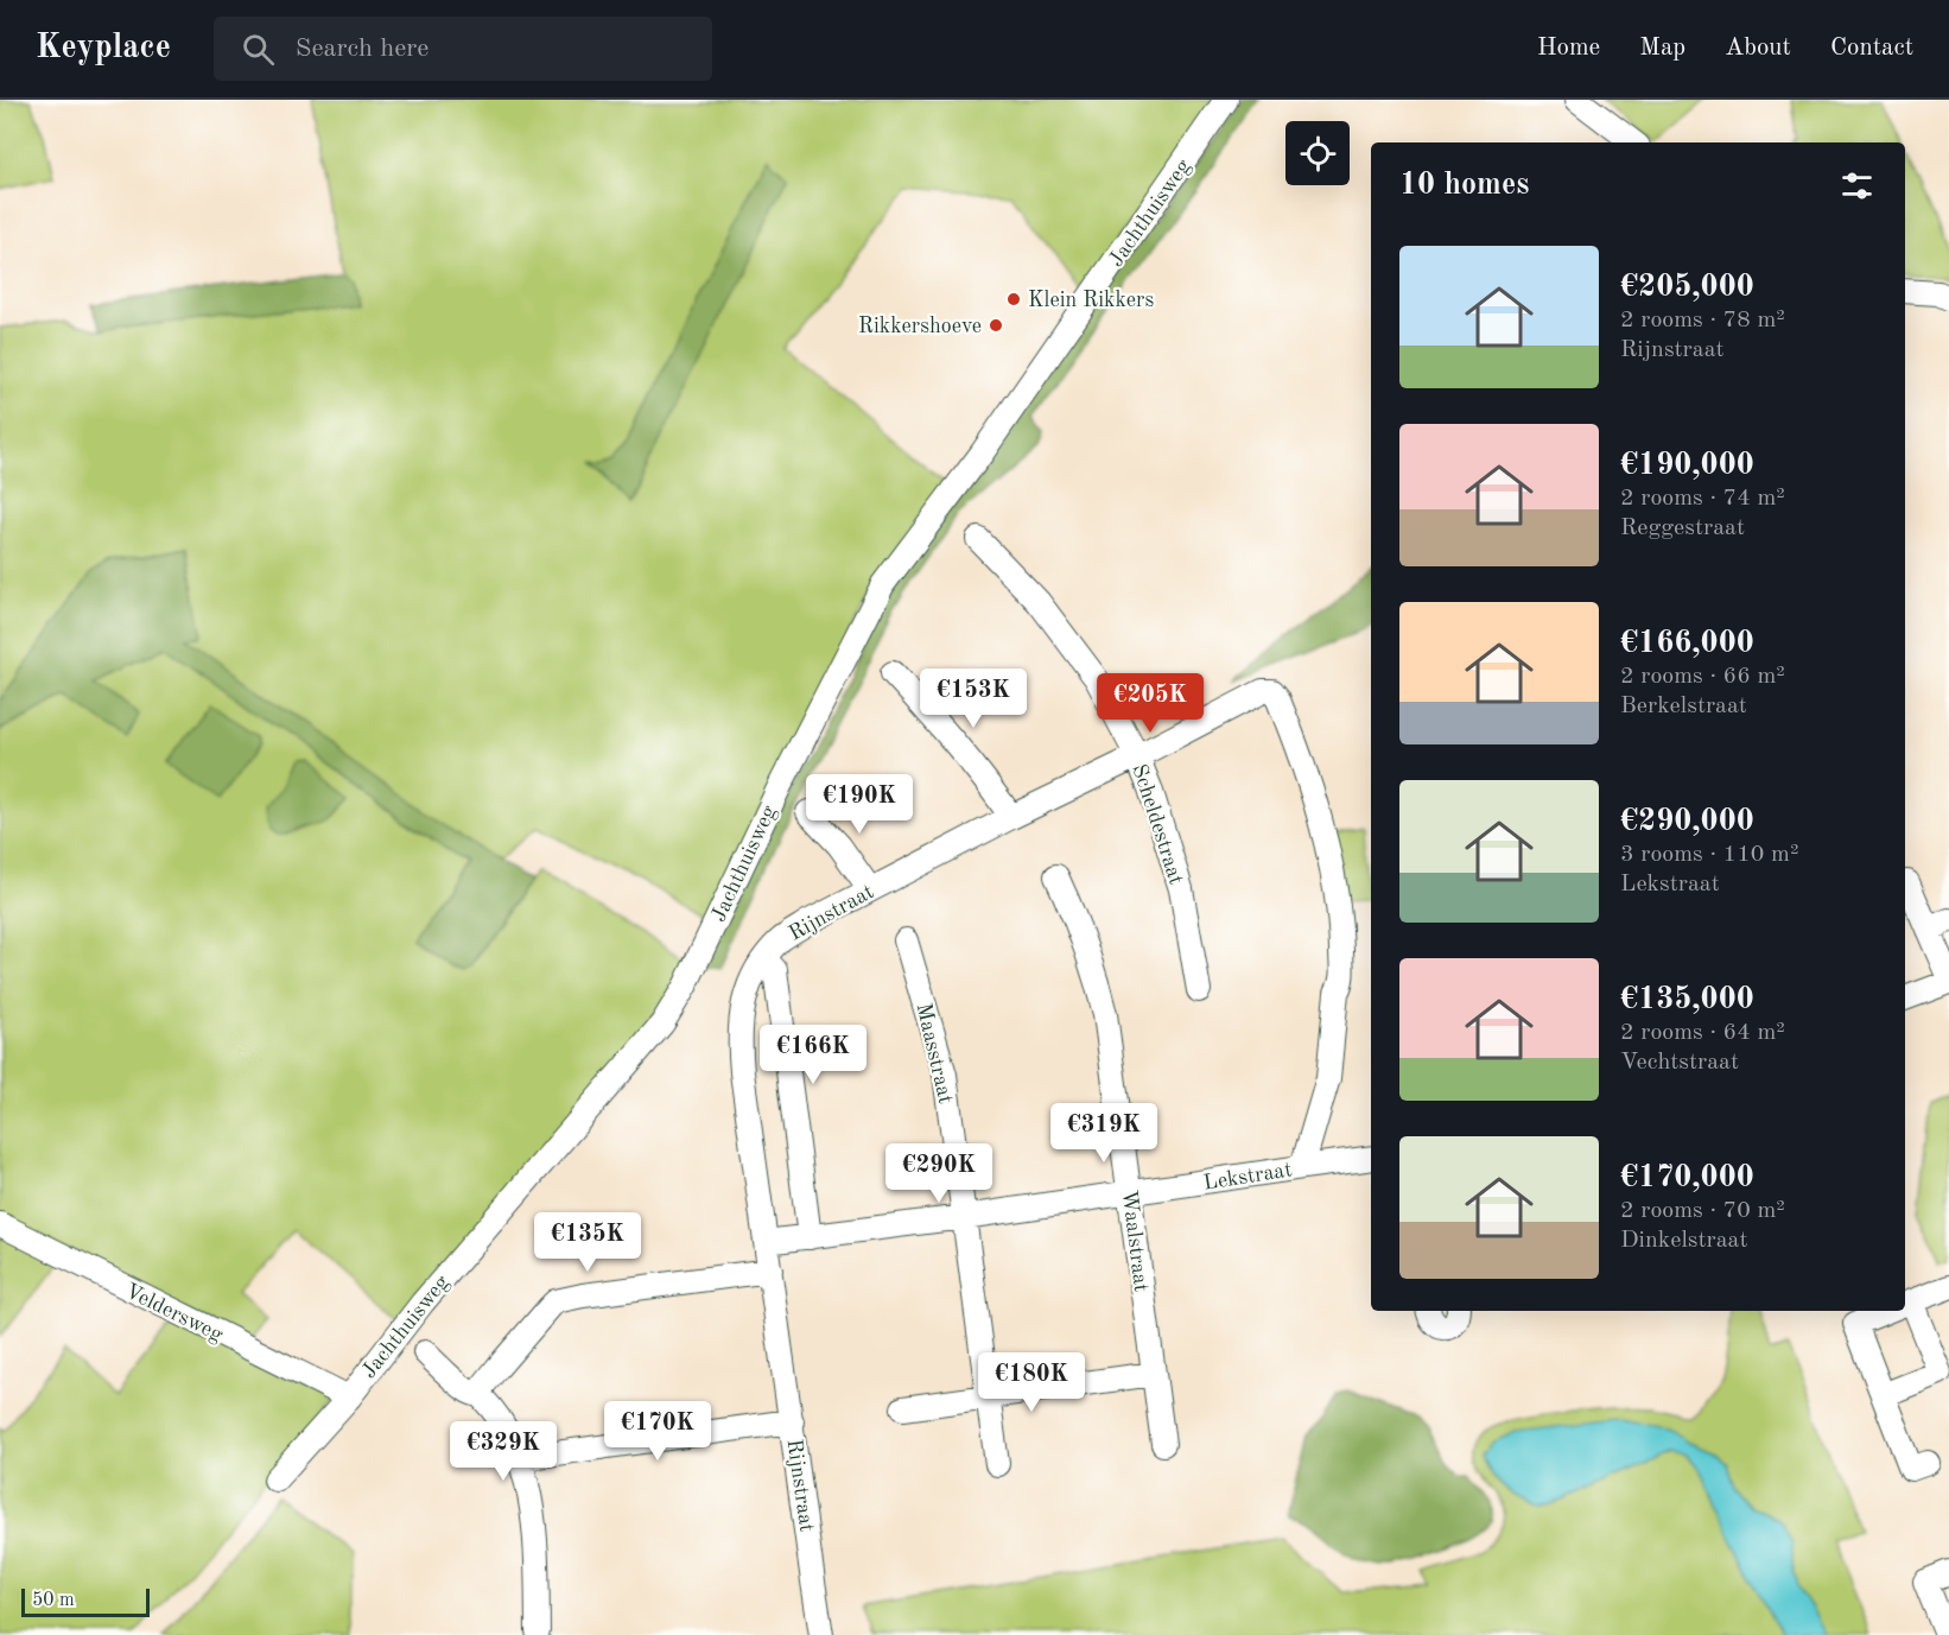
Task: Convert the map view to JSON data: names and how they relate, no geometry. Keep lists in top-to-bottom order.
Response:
{
  "streets": {
    "street": [
      "Jachthuisweg",
      "Scheldestraat",
      "Rijnstraat",
      "Maasstraat",
      "Lekstraat",
      "Waalstraat",
      "Veldersweg"
    ]
  },
  "crossings": [
    ["Jachthuisweg", "Veldersweg"],
    ["Scheldestraat", "Rijnstraat"],
    ["Rijnstraat", "Lekstraat"],
    ["Maasstraat", "Lekstraat"],
    ["Lekstraat", "Waalstraat"]
  ],
  "places": ["Klein Rikkers", "Rikkershoeve"],
  "scale_bar": "50 m",
  "page": {
    "header": "Keyplace",
    "search": "Search here",
    "nav": [
      "Home",
      "Map",
      "About",
      "Contact"
    ],
    "heading": "10 homes",
    "list": [
      {
        "name": "€205,000",
        "note": "2 rooms · 78 m² · Rijnstraat"
      },
      {
        "name": "€190,000",
        "note": "2 rooms · 74 m² · Reggestraat"
      },
      {
        "name": "€166,000",
        "note": "2 rooms · 66 m² · Berkelstraat"
      },
      {
        "name": "€290,000",
        "note": "3 rooms · 110 m² · Lekstraat"
      },
      {
        "name": "€135,000",
        "note": "2 rooms · 64 m² · Vechtstraat"
      },
      {
        "name": "€170,000",
        "note": "2 rooms · 70 m² · Dinkelstraat"
      }
    ],
    "price": [
      "€153K",
      "€205K",
      "€190K",
      "€166K",
      "€319K",
      "€290K",
      "€135K",
      "€180K",
      "€170K",
      "€329K"
    ],
    "scale": "50 m"
  }
}
